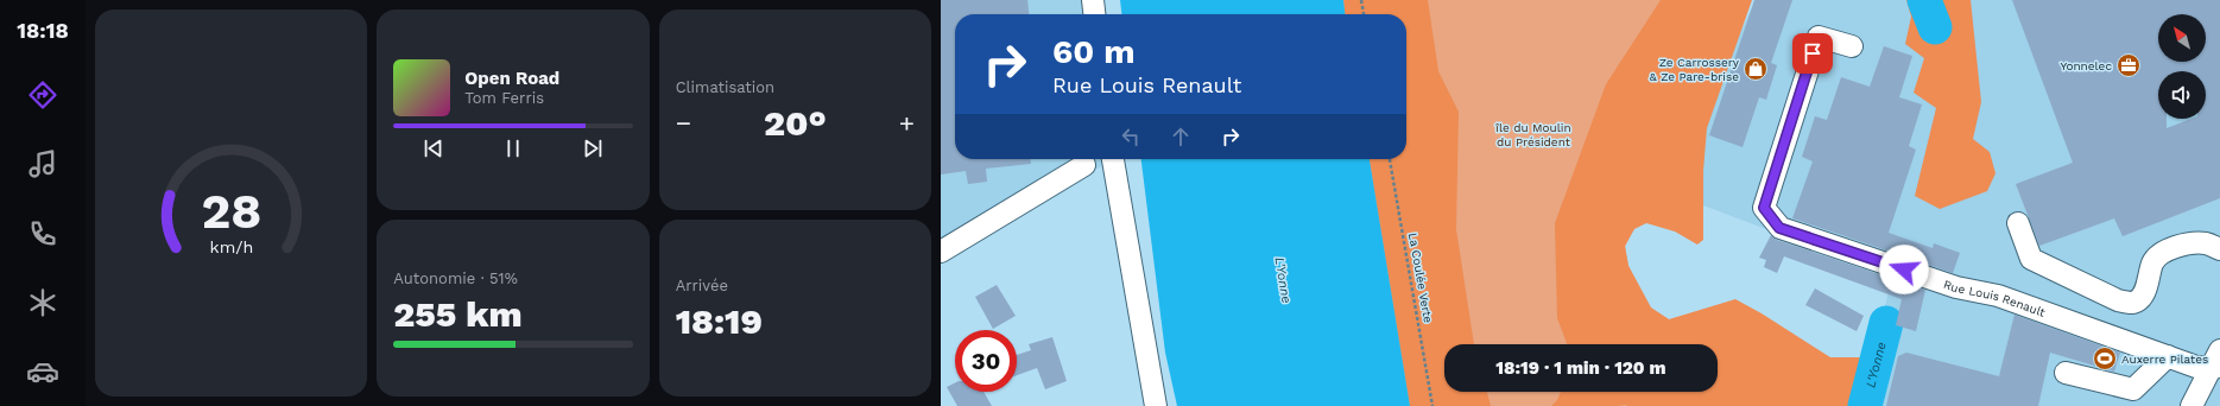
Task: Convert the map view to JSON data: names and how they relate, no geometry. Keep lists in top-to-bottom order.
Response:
{
  "streets": {
    "street": ["Rue Louis Renault"],
    "path": ["La Coulée Verte"]
  },
  "water": ["L'Yonne"],
  "parks": ["île du Moulin du Président"],
  "places": {
    "office": ["Yonnelec"],
    "shop": ["Ze Carrossery & Ze Pare-brise"],
    "sports": ["Auxerre Pilates"]
  },
  "north": "top left",
  "page": {
    "tabs": "18:18",
    "tile": [
      "Climatisation",
      ["Autonomie · 51%", "255 km"],
      ["Arrivée", "18:19"]
    ],
    "turn": ["60 m", "Rue Louis Renault"],
    "song": ["Open Road", "Tom Ferris"],
    "heat": ["−", "20°", "+"],
    "limit": "30",
    "trip": "18:19 · 1 min · 120 m",
    "gauge": ["28", "km/h"]
  }
}
